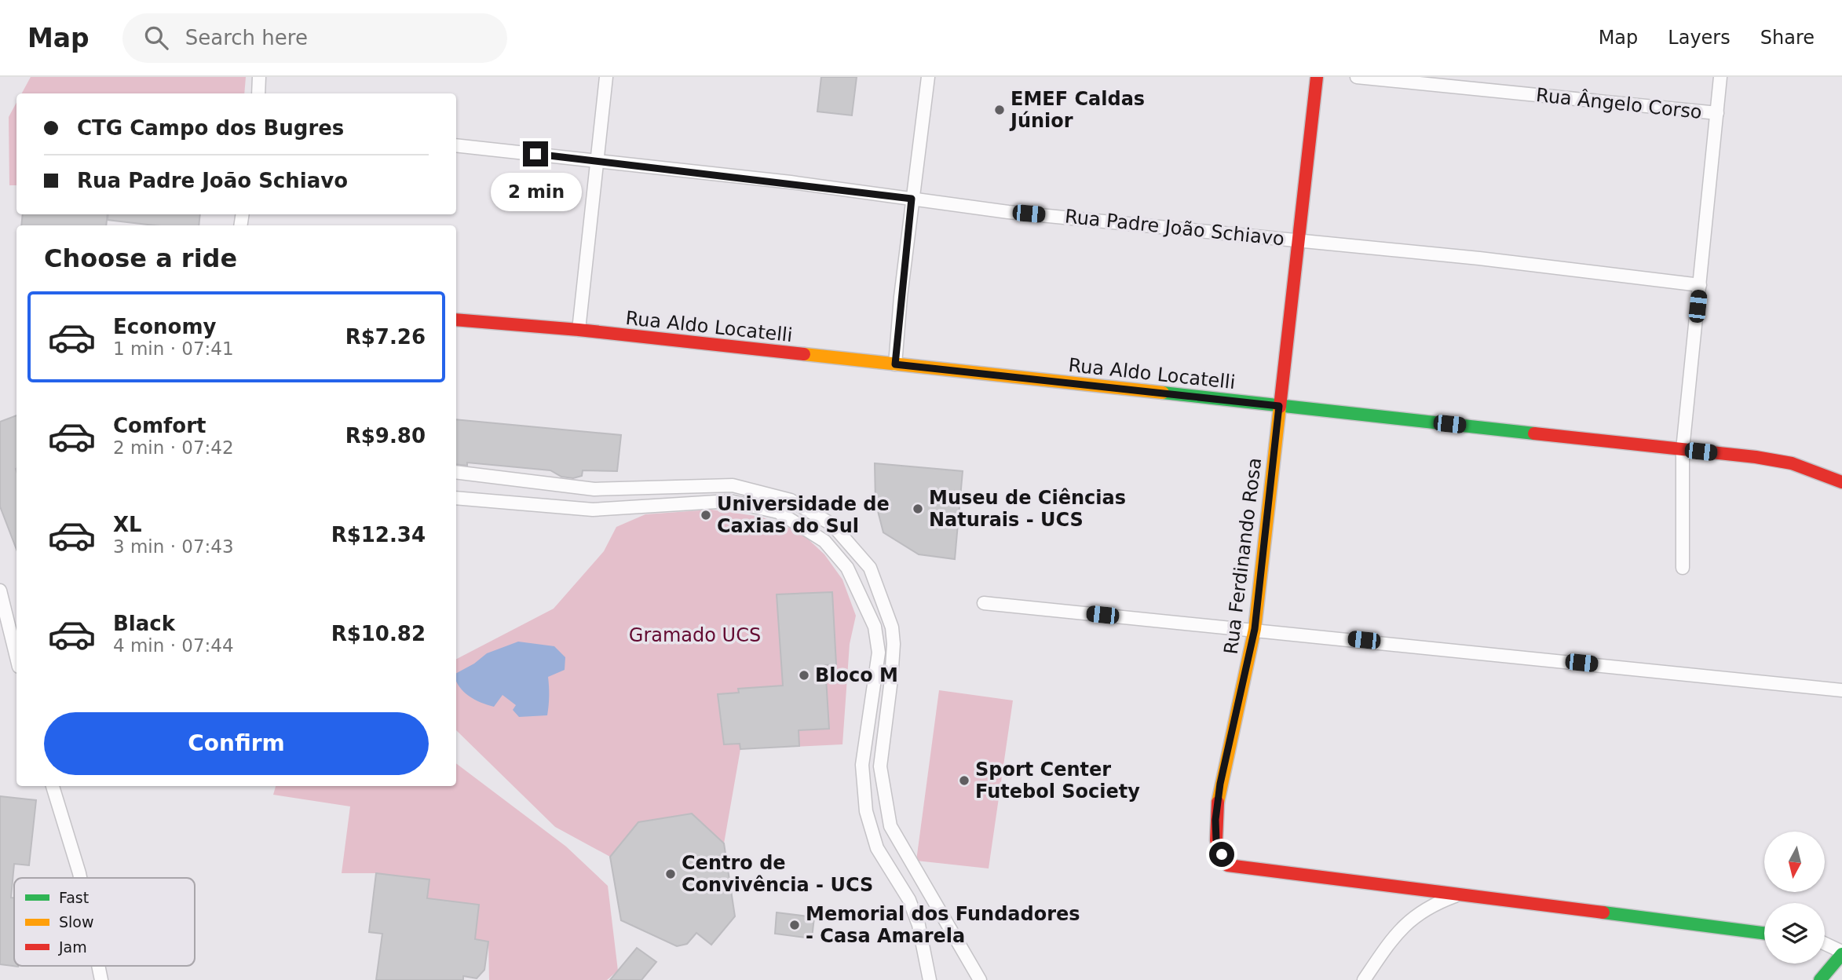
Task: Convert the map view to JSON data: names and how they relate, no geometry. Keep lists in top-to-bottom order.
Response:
{
  "streets": {
    "main road": ["Rua Aldo Locatelli", "Rua Ferdinando Rosa"],
    "street": ["Rua Ângelo Corso", "Rua Padre João Schiavo"]
  },
  "crossings": [
    ["Rua Padre João Schiavo", "Rua Ferdinando Rosa"],
    ["Rua Aldo Locatelli", "Rua Ferdinando Rosa"]
  ],
  "parks": ["Gramado UCS"],
  "places": [
    "EMEF Caldas Júnior",
    "Museu de Ciências Naturais - UCS",
    "Universidade de Caxias do Sul",
    "Bloco M",
    "Sport Center Futebol Society",
    "Centro de Convivência - UCS",
    "Memorial dos Fundadores - Casa Amarela"
  ],
  "legend": ["Fast", "Slow", "Jam"],
  "north": "bottom",
  "page": {
    "header": "Map",
    "search": "Search here",
    "nav": ["Map", "Layers", "Share"],
    "banner": ["CTG Campo dos Bugres", "Rua Padre João Schiavo"],
    "bubble": "2 min",
    "heading": "Choose a ride",
    "list": [
      {
        "name": "Economy",
        "note": "1 min · 07:41",
        "value": "R$7.26"
      },
      {
        "name": "Comfort",
        "note": "2 min · 07:42",
        "value": "R$9.80"
      },
      {
        "name": "XL",
        "note": "3 min · 07:43",
        "value": "R$12.34"
      },
      {
        "name": "Black",
        "note": "4 min · 07:44",
        "value": "R$10.82"
      }
    ],
    "buttons": "Confirm"
  }
}
